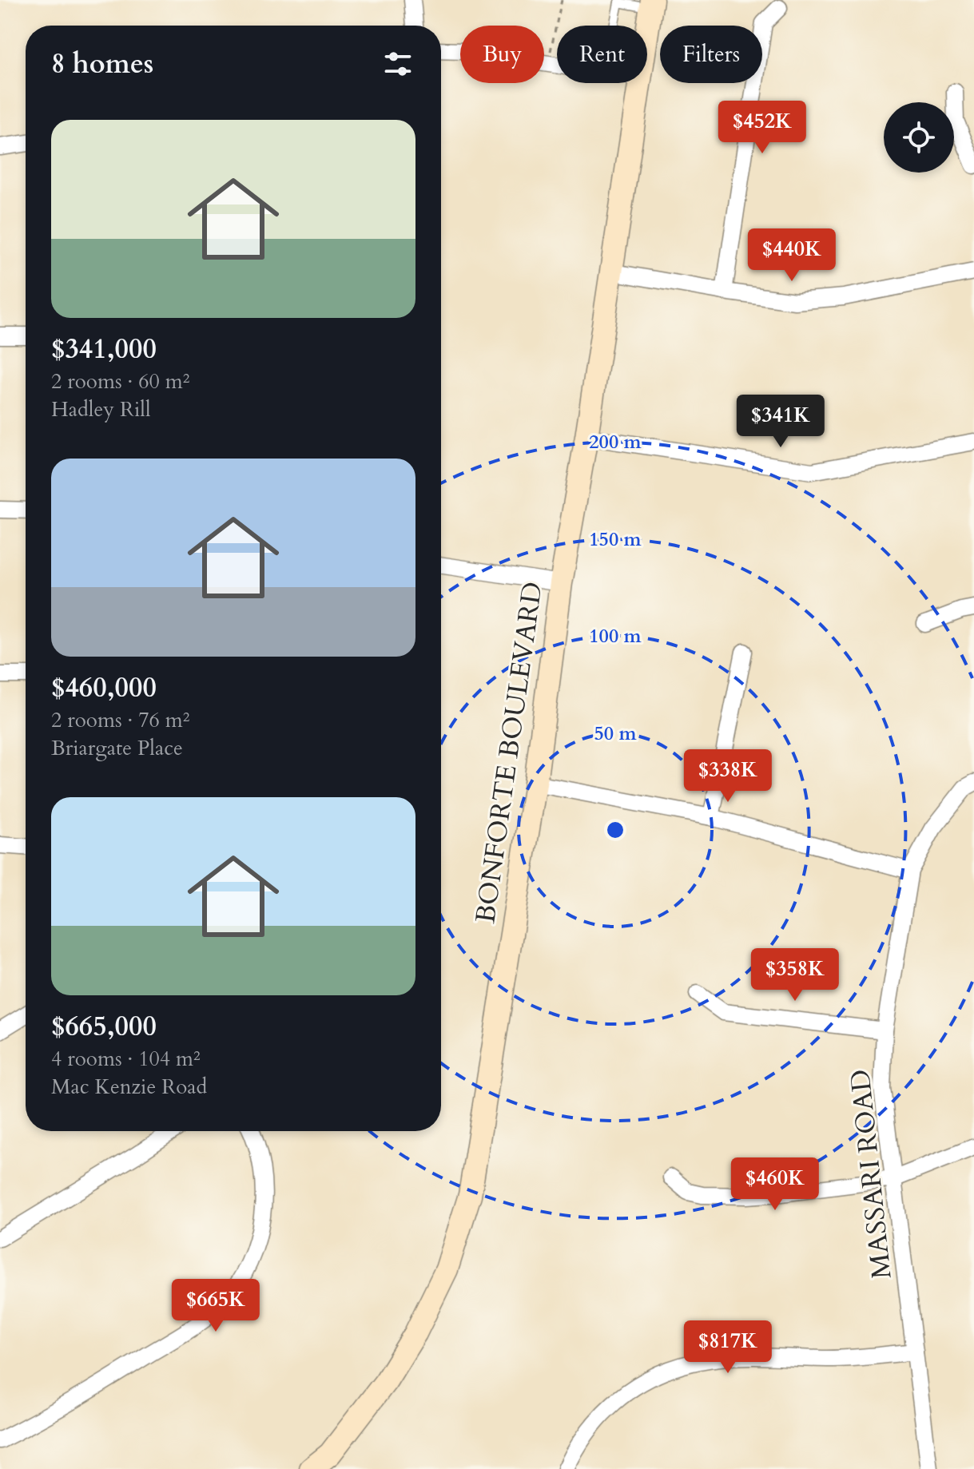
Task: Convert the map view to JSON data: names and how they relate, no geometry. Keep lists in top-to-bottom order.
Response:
{
  "streets": {
    "main road": ["BONFORTE BOULEVARD"],
    "street": ["MASSARI ROAD"]
  },
  "page": {
    "chip": ["Buy", "Rent", "Filters"],
    "heading": "8 homes",
    "price": [
      "$452K",
      "$440K",
      "$341K",
      "$338K",
      "$358K",
      "$460K",
      "$665K",
      "$817K"
    ],
    "list": [
      {
        "name": "$341,000",
        "note": "2 rooms · 60 m² · Hadley Rill"
      },
      {
        "name": "$460,000",
        "note": "2 rooms · 76 m² · Briargate Place"
      },
      {
        "name": "$665,000",
        "note": "4 rooms · 104 m² · Mac Kenzie Road"
      }
    ]
  },
  "rings": [
    "200 m",
    "150 m",
    "100 m",
    "50 m"
  ]
}
